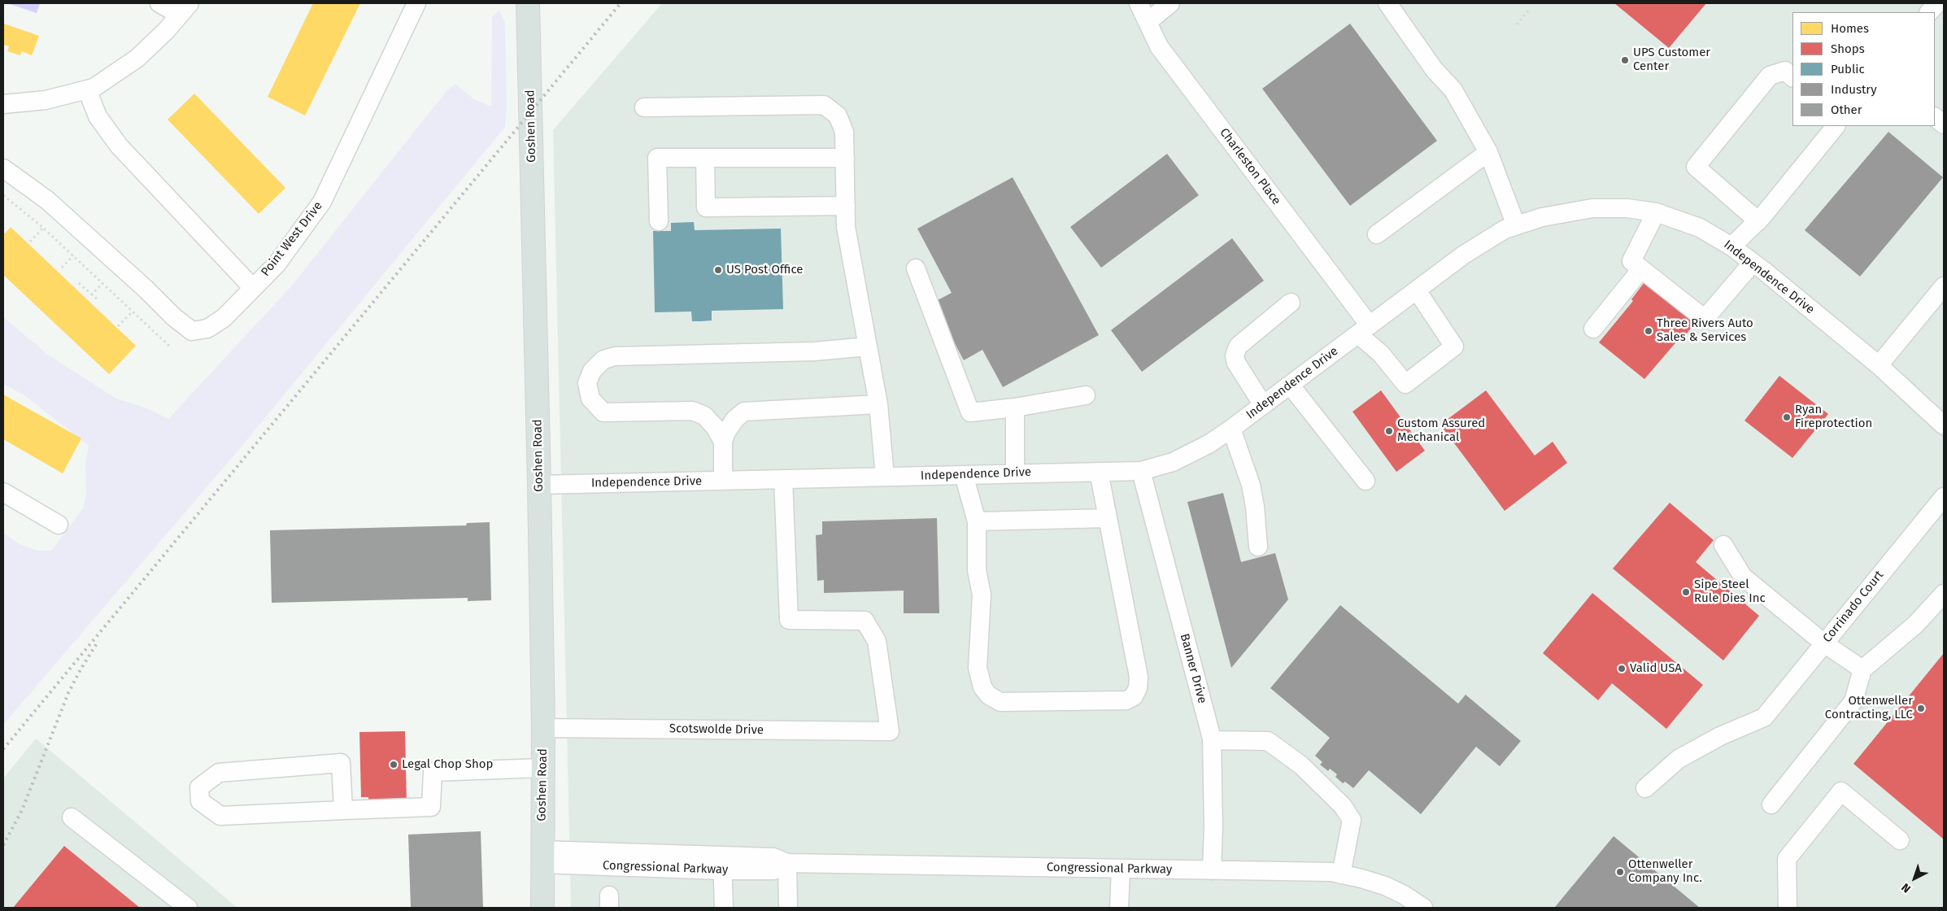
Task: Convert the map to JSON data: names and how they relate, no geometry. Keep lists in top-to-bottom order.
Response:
{
  "streets": {
    "main road": ["Goshen Road"],
    "street": [
      "Charleston Place",
      "Point West Drive",
      "Independence Drive",
      "Corrinado Court",
      "Banner Drive",
      "Scotswolde Drive",
      "Congressional Parkway"
    ]
  },
  "crossings": [
    ["Goshen Road", "Independence Drive"],
    ["Goshen Road", "Scotswolde Drive"],
    ["Goshen Road", "Congressional Parkway"],
    ["Charleston Place", "Independence Drive"],
    ["Independence Drive", "Banner Drive"],
    ["Independence Drive", "Scotswolde Drive"],
    ["Banner Drive", "Congressional Parkway"]
  ],
  "places": [
    "UPS Customer Center",
    "US Post Office",
    "Three Rivers Auto Sales & Services",
    "Ryan Fireprotection",
    "Custom Assured Mechanical",
    "Sipe Steel Rule Dies Inc",
    "Valid USA",
    "Ottenweller Contracting, LLC",
    "Legal Chop Shop",
    "Ottenweller Company Inc."
  ],
  "legend": [
    "Homes",
    "Shops",
    "Public",
    "Industry",
    "Other"
  ],
  "north": "bottom left"
}
